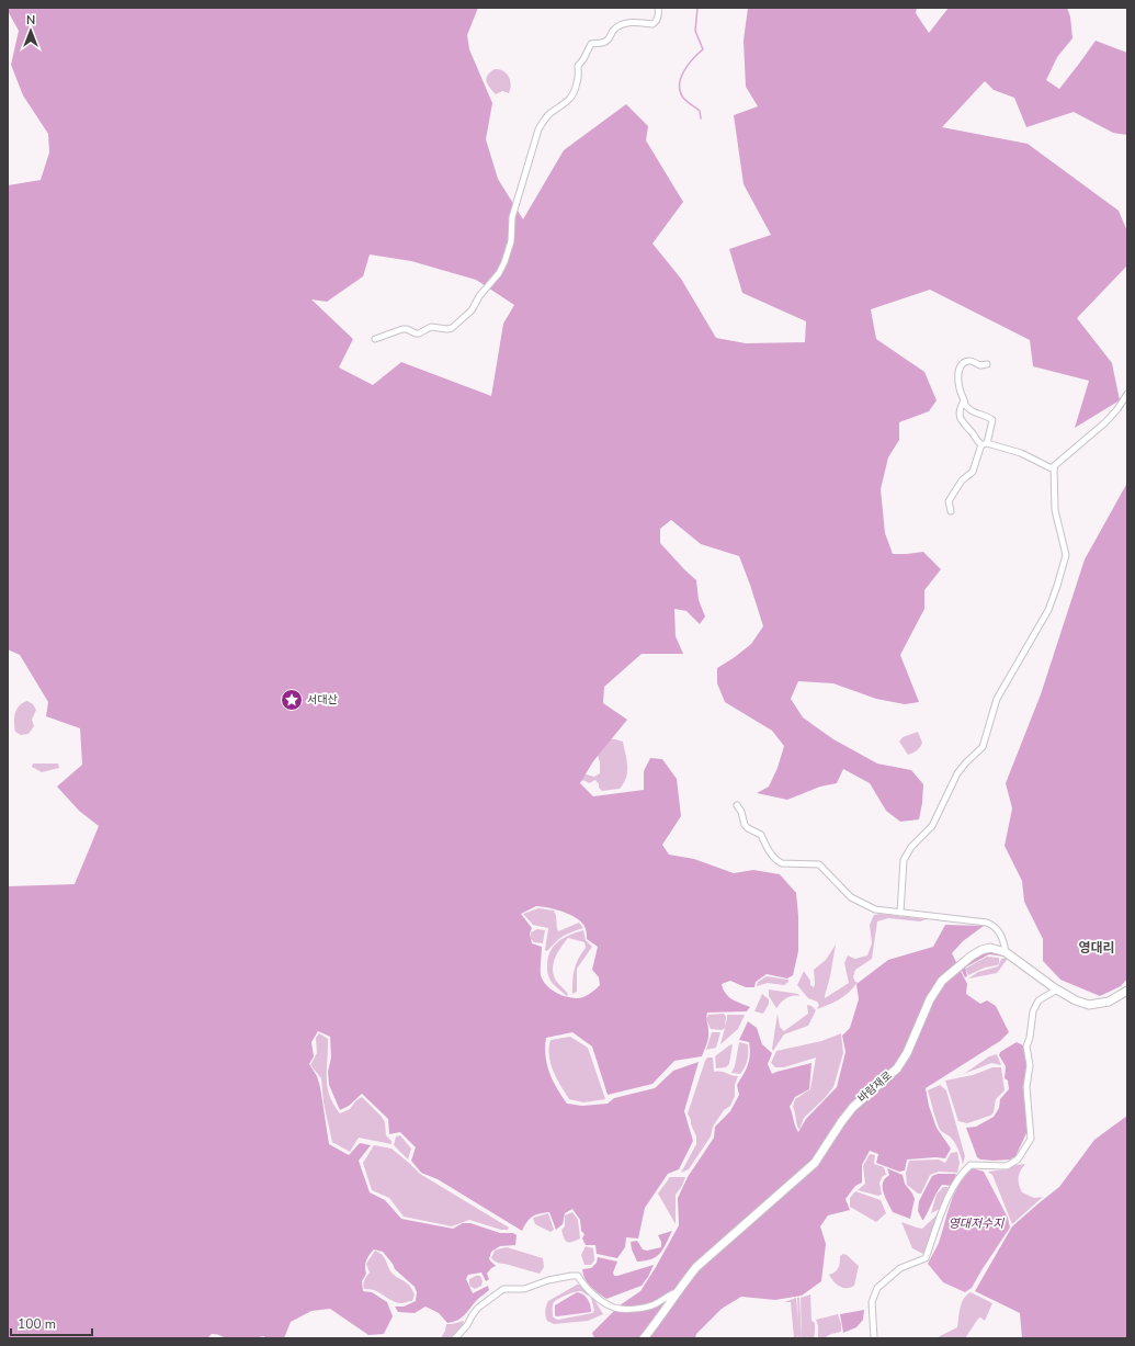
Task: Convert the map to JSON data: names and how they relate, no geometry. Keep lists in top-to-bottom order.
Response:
{
  "streets": {
    "street": ["바람재로"]
  },
  "districts": ["영대리"],
  "water": ["영대저수지"],
  "places": {
    "place": ["서대산"]
  },
  "scale_bar": "100 m",
  "north": "top"
}
